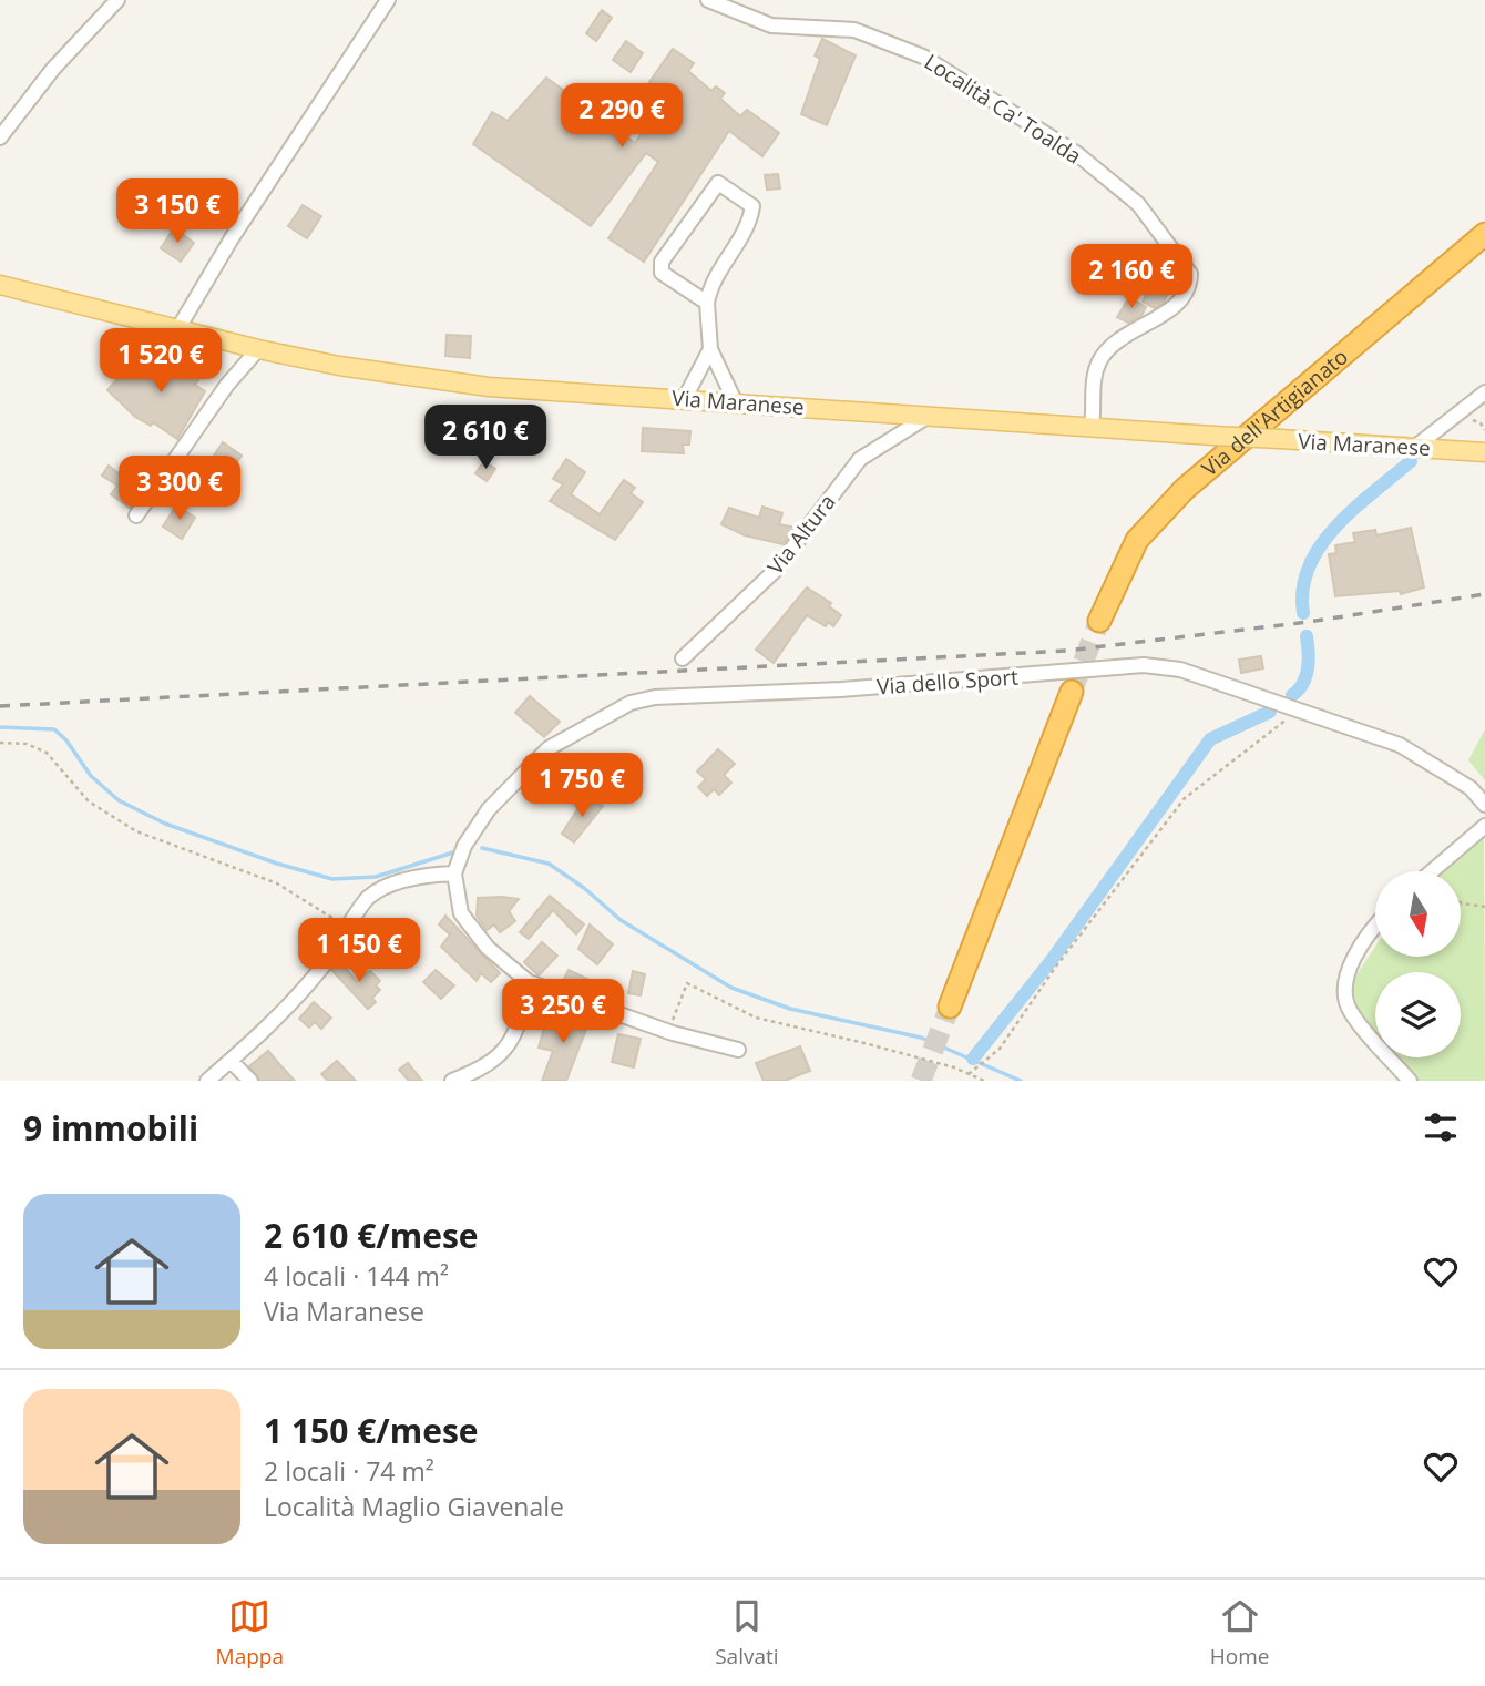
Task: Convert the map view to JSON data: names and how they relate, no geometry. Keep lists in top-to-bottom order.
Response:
{
  "streets": {
    "highway": ["Via dell'Artigianato"],
    "main road": ["Via Maranese"],
    "street": ["Località Ca' Toalda", "Via Altura", "Via dello Sport"]
  },
  "crossings": [
    ["Località Ca' Toalda", "Via Maranese"],
    ["Via Maranese", "Via Altura"]
  ],
  "north": "bottom",
  "page": {
    "price": [
      "2 290 €",
      "3 150 €",
      "2 160 €",
      "1 520 €",
      "2 610 €",
      "3 300 €",
      "1 750 €",
      "1 150 €",
      "3 250 €"
    ],
    "heading": "9 immobili",
    "list": [
      {
        "name": "2 610 €/mese",
        "note": "4 locali · 144 m² · Via Maranese"
      },
      {
        "name": "1 150 €/mese",
        "note": "2 locali · 74 m² · Località Maglio Giavenale"
      }
    ],
    "tabs": ["Mappa", "Salvati", "Home"]
  }
}
